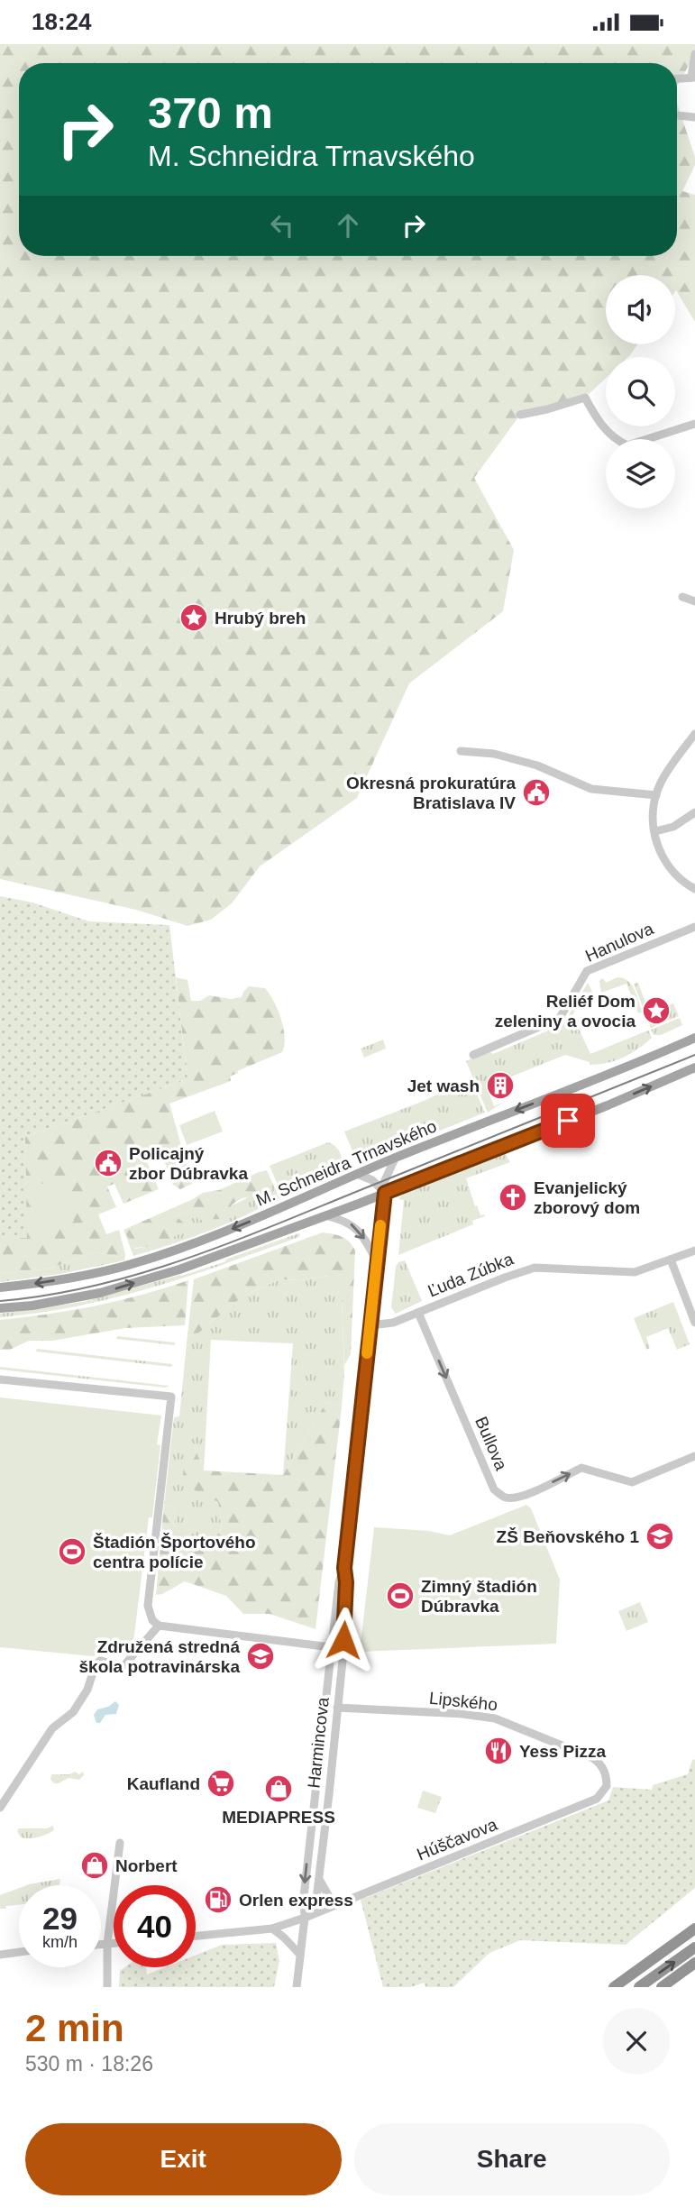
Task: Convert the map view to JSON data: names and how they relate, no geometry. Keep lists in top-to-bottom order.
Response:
{
  "streets": {
    "main road": ["M. Schneidra Trnavského"],
    "street": [
      "Hanulova",
      "Ľuda Zúbka",
      "Bullova",
      "Lipského",
      "Harmincova",
      "Húščavova"
    ]
  },
  "crossings": [
    ["M. Schneidra Trnavského", "Harmincova"],
    ["Ľuda Zúbka", "Bullova"],
    ["Ľuda Zúbka", "Harmincova"],
    ["Lipského", "Harmincova"],
    ["Lipského", "Húščavova"],
    ["Harmincova", "Húščavova"]
  ],
  "places": {
    "place": ["Hrubý breh", "Reliéf Dom zeleniny a ovocia"],
    "public building": ["Okresná prokuratúra Bratislava IV", "Policajný zbor Dúbravka"],
    "building": ["Jet wash"],
    "church": ["Evanjelický zborový dom"],
    "school or university": ["ZŠ Beňovského 1", "Združená stredná škola potravinárska"],
    "sports": ["Štadión Športového centra polície", "Zimný štadión Dúbravka"],
    "restaurant": ["Yess Pizza"],
    "supermarket": ["Kaufland"],
    "shop": ["MEDIAPRESS", "Norbert"],
    "fuel station": ["Orlen express"]
  },
  "page": {
    "status": "18:24",
    "turn": ["370 m", "M. Schneidra Trnavského"],
    "speed": "29 km/h",
    "limit": "40",
    "heading": ["2 min", "530 m · 18:26"],
    "buttons": ["Exit", "Share"]
  }
}
